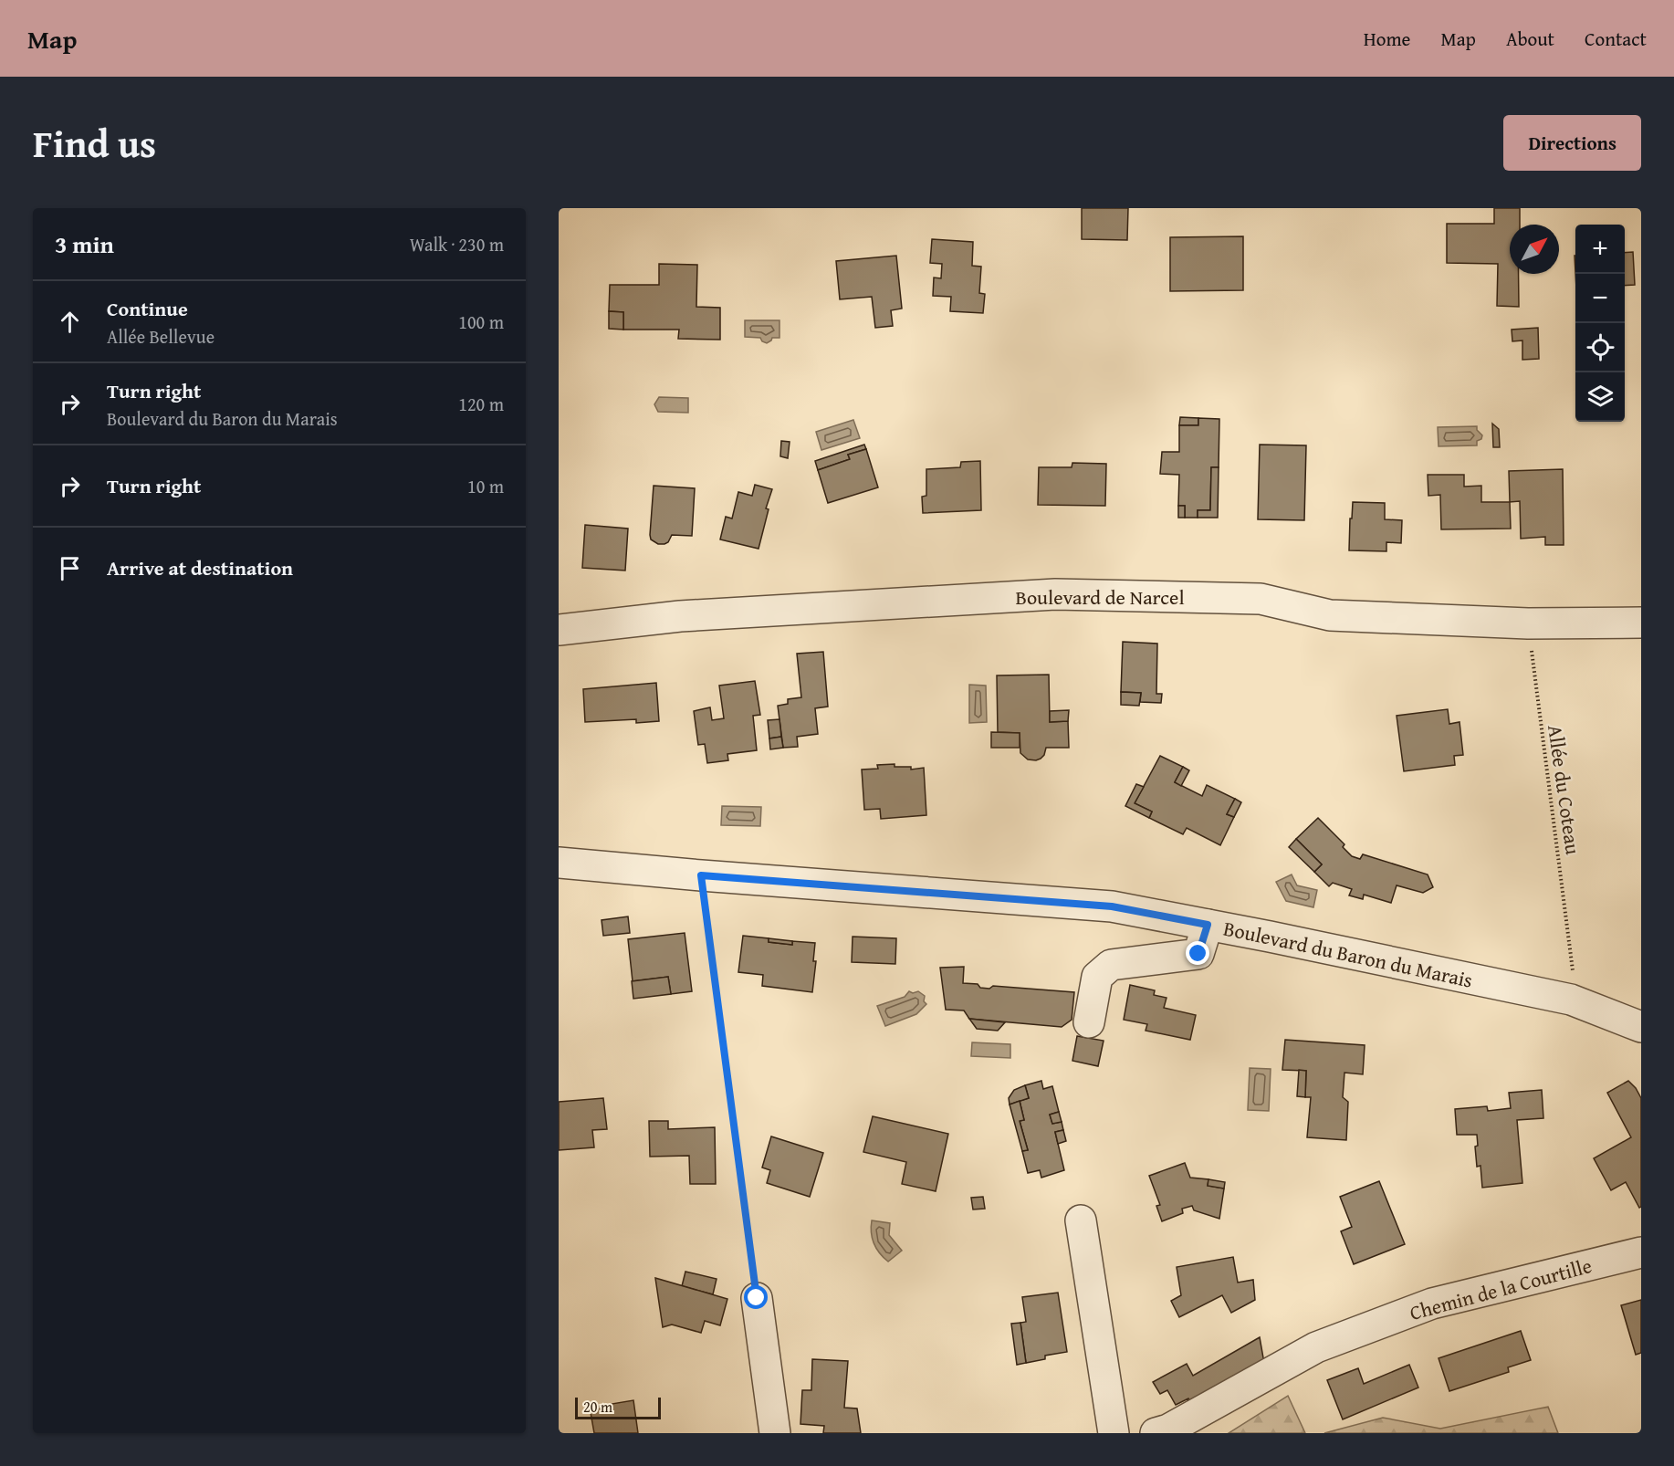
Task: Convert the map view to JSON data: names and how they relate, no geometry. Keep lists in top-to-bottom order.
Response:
{
  "streets": {
    "street": ["Boulevard de Narcel", "Boulevard du Baron du Marais", "Chemin de la Courtille"],
    "path": ["Allée du Coteau"]
  },
  "crossings": [
    ["Boulevard de Narcel", "Allée du Coteau"]
  ],
  "scale_bar": "20 m",
  "north": "top right",
  "page": {
    "header": "Map",
    "nav": [
      "Home",
      "Map",
      "About",
      "Contact"
    ],
    "title": "Find us",
    "buttons": "Directions",
    "heading": ["3 min", "Walk · 230 m"],
    "map_buttons": ["+", "−"],
    "list": [
      ["Continue", "Allée Bellevue", "100 m"],
      ["Turn right", "Boulevard du Baron du Marais", "120 m"],
      ["Turn right", "10 m"],
      "Arrive at destination"
    ],
    "scale": "20 m"
  }
}
